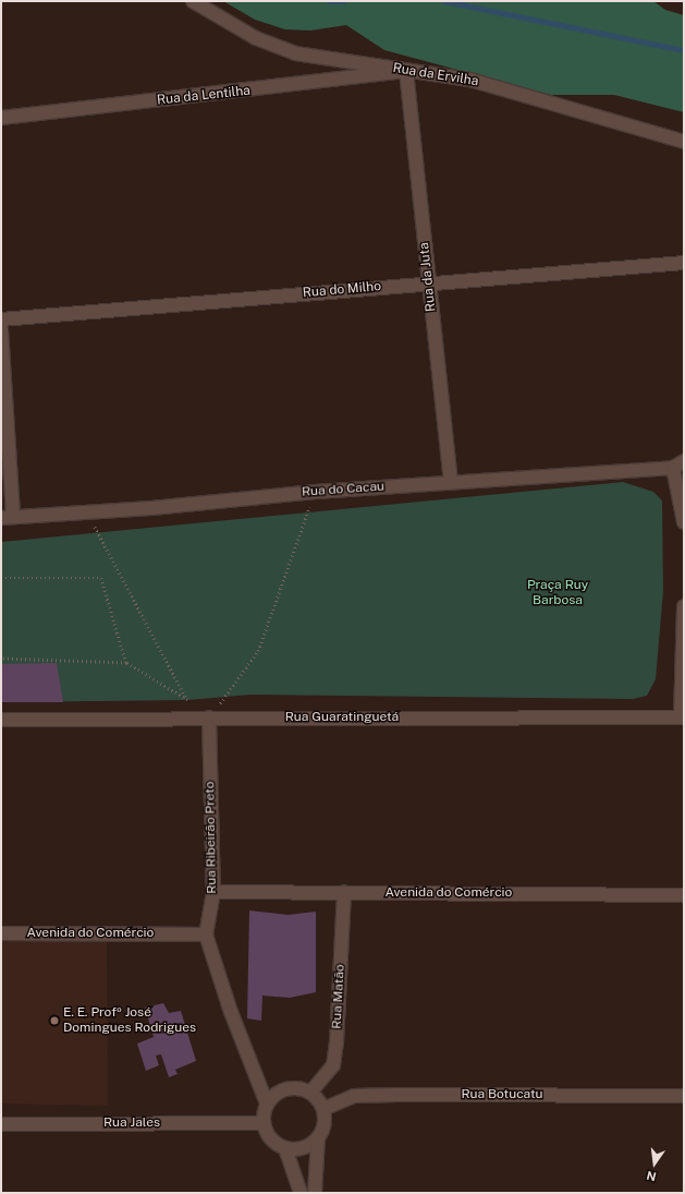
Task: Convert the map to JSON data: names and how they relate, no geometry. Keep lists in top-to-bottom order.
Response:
{
  "streets": {
    "street": [
      "Rua da Ervilha",
      "Rua da Lentilha",
      "Rua da Juta",
      "Rua do Milho",
      "Rua do Cacau",
      "Rua Guaratinguetá",
      "Rua Ribeirão Preto",
      "Avenida do Comércio",
      "Rua Matão",
      "Rua Botucatu",
      "Rua Jales"
    ]
  },
  "crossings": [
    ["Rua da Ervilha", "Rua da Lentilha"],
    ["Rua da Ervilha", "Rua da Juta"],
    ["Rua da Lentilha", "Rua da Juta"],
    ["Rua da Juta", "Rua do Milho"],
    ["Rua da Juta", "Rua do Cacau"],
    ["Rua Guaratinguetá", "Rua Ribeirão Preto"],
    ["Rua Ribeirão Preto", "Avenida do Comércio"],
    ["Avenida do Comércio", "Rua Matão"],
    ["Rua Matão", "Rua Botucatu"],
    ["Rua Matão", "Rua Jales"],
    ["Rua Botucatu", "Rua Jales"]
  ],
  "parks": ["Praça Ruy Barbosa"],
  "places": ["E. E. Profº José Domingues Rodrigues"],
  "north": "bottom"
}
